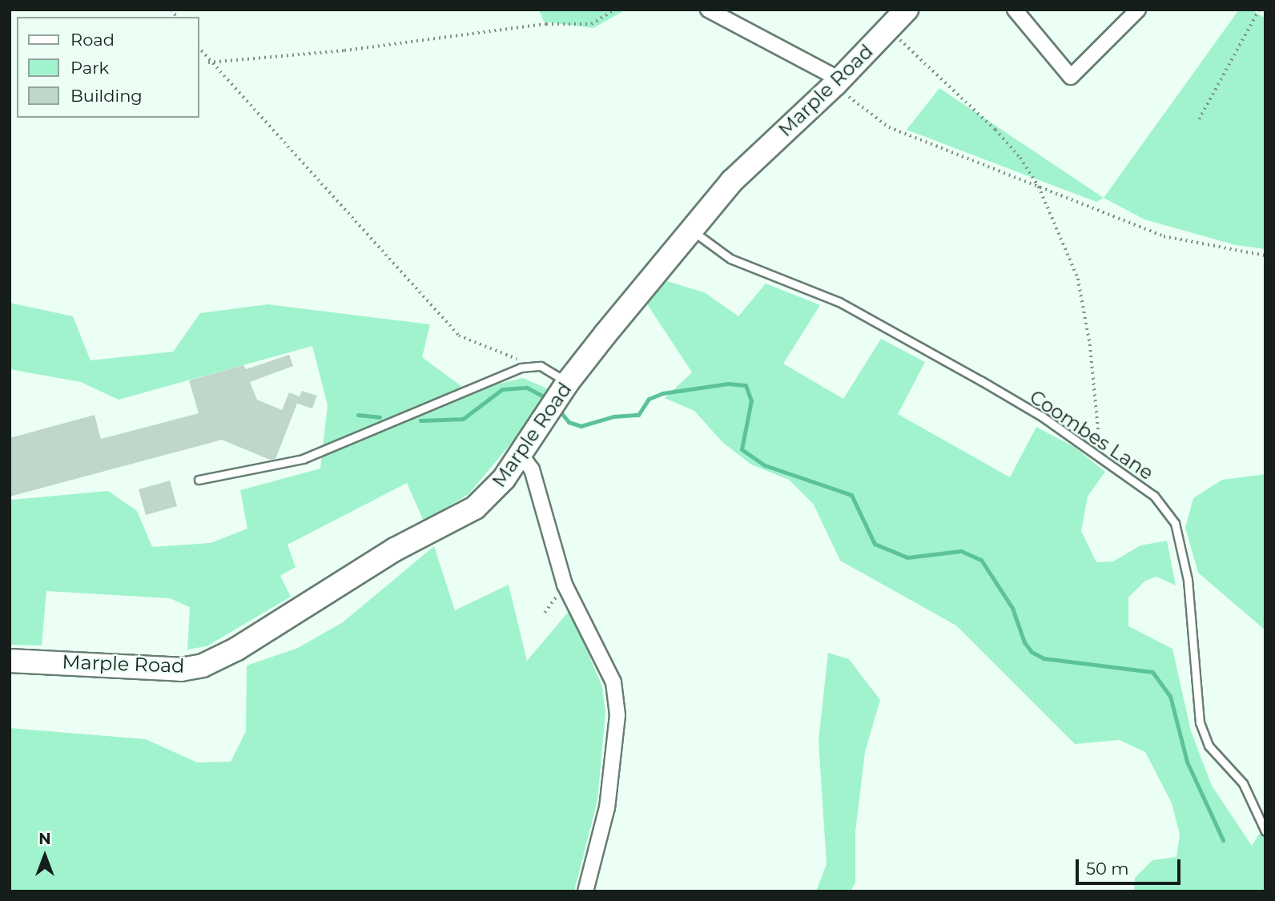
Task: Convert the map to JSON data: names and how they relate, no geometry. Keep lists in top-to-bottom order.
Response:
{
  "streets": {
    "main road": ["Marple Road"],
    "lane": ["Coombes Lane"]
  },
  "crossings": [
    ["Marple Road", "Coombes Lane"]
  ],
  "legend": ["Road", "Park", "Building"],
  "scale_bar": "50 m",
  "north": "top"
}
